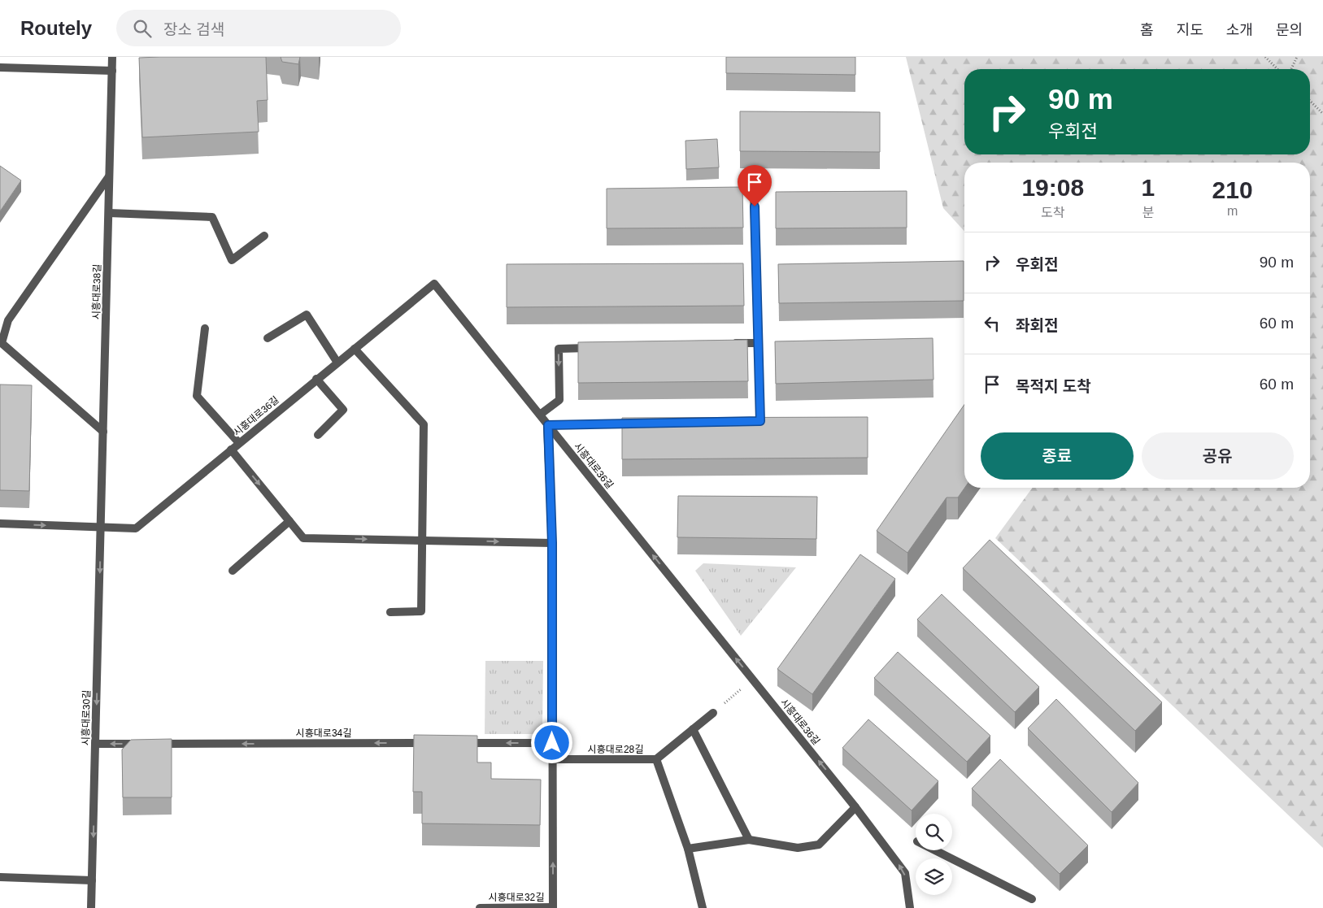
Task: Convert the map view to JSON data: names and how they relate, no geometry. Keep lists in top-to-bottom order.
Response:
{
  "streets": {
    "street": [
      "시흥대로38길",
      "시흥대로36길",
      "시흥대로30길",
      "시흥대로34길",
      "시흥대로28길",
      "시흥대로32길"
    ]
  },
  "crossings": [
    ["시흥대로38길", "시흥대로36길"],
    ["시흥대로38길", "시흥대로30길"],
    ["시흥대로36길", "시흥대로30길"],
    ["시흥대로30길", "시흥대로34길"]
  ],
  "one_way": ["시흥대로30길", "시흥대로34길"],
  "page": {
    "header": "Routely",
    "search": "장소 검색",
    "nav": [
      "홈",
      "지도",
      "소개",
      "문의"
    ],
    "turn": ["90 m", "우회전"],
    "eta": [
      "19:08",
      "도착",
      "1",
      "분",
      "210",
      "m"
    ],
    "list": [
      {
        "name": "우회전",
        "value": "90 m"
      },
      {
        "name": "좌회전",
        "value": "60 m"
      },
      {
        "name": "목적지 도착",
        "value": "60 m"
      }
    ],
    "buttons": ["종료", "공유"]
  }
}
